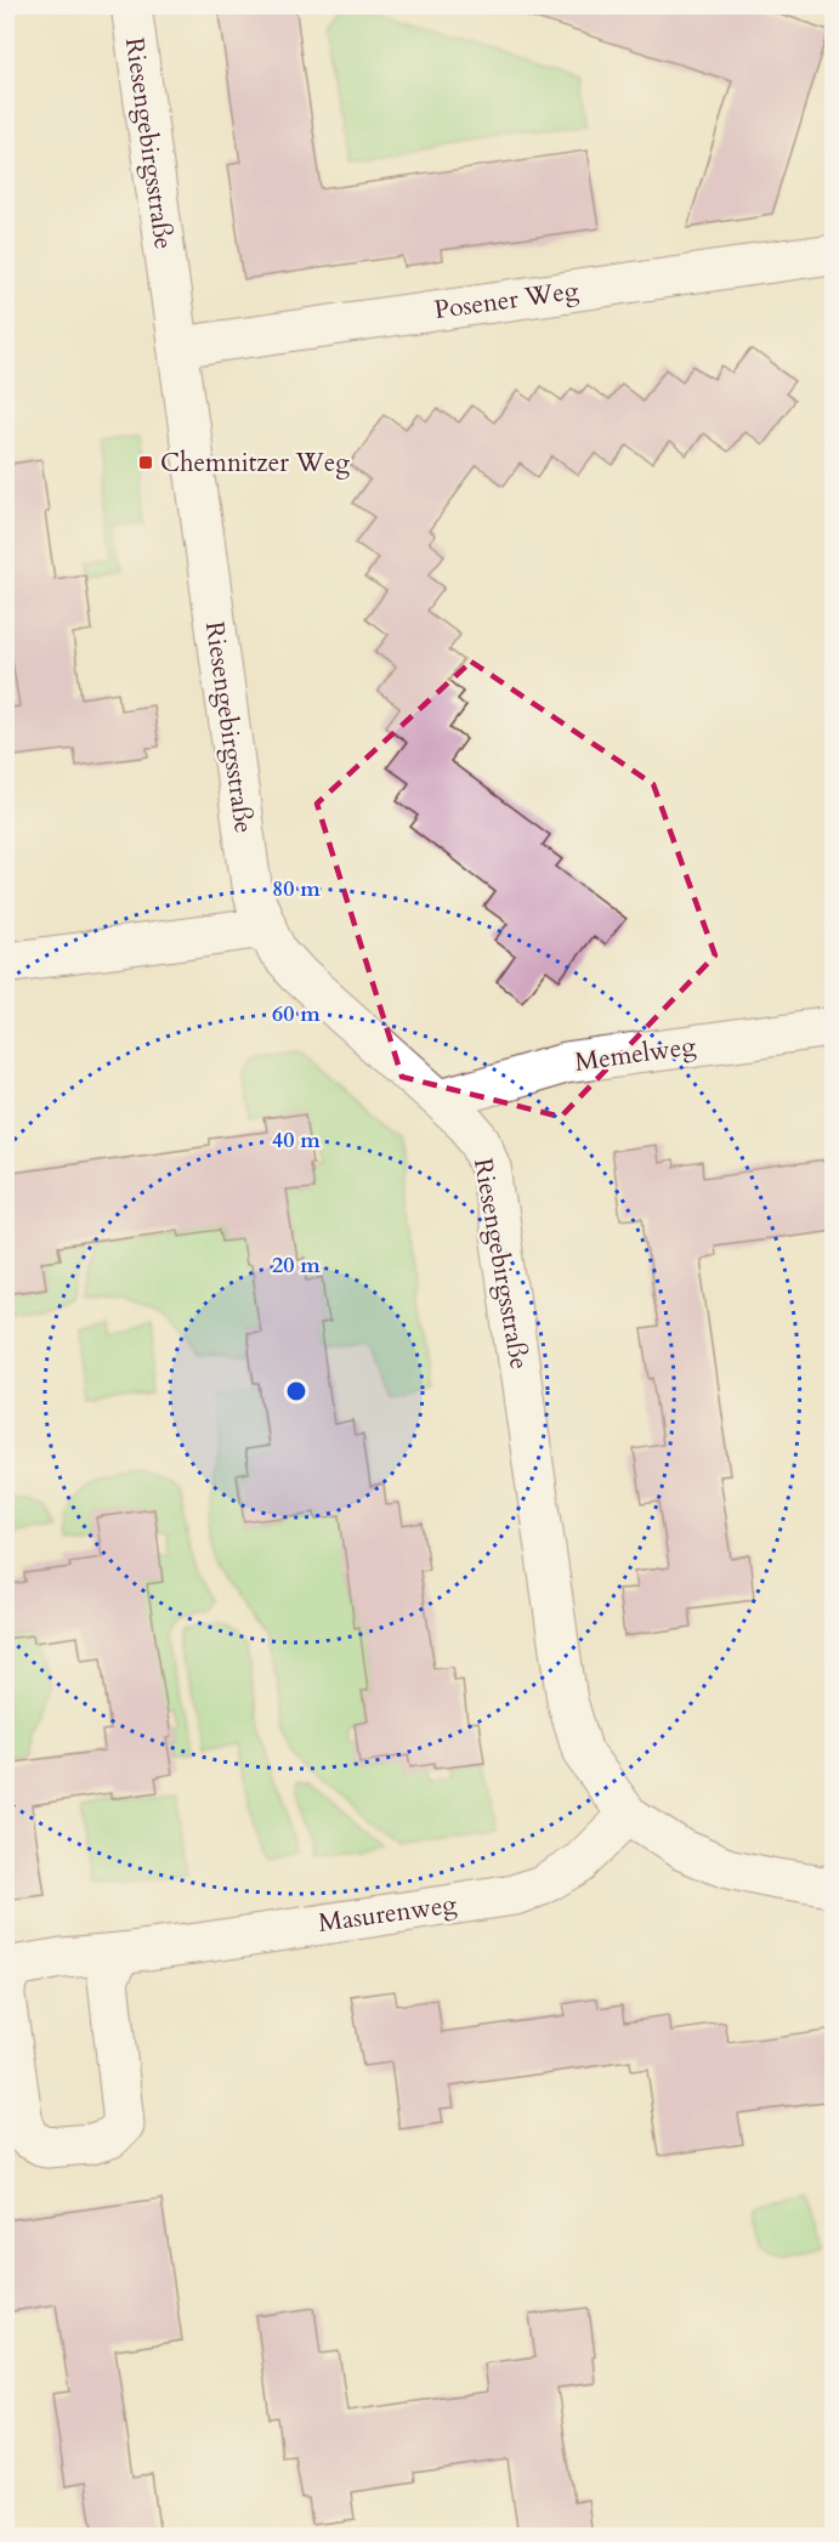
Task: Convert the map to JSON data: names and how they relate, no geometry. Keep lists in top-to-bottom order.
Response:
{
  "streets": {
    "street": [
      "Riesengebirgsstraße",
      "Posener Weg",
      "Memelweg",
      "Masurenweg"
    ]
  },
  "crossings": [
    ["Riesengebirgsstraße", "Posener Weg"],
    ["Riesengebirgsstraße", "Memelweg"],
    ["Riesengebirgsstraße", "Masurenweg"]
  ],
  "places": {
    "transit": ["Chemnitzer Weg"]
  },
  "rings": [
    "80 m",
    "60 m",
    "40 m",
    "20 m"
  ]
}
